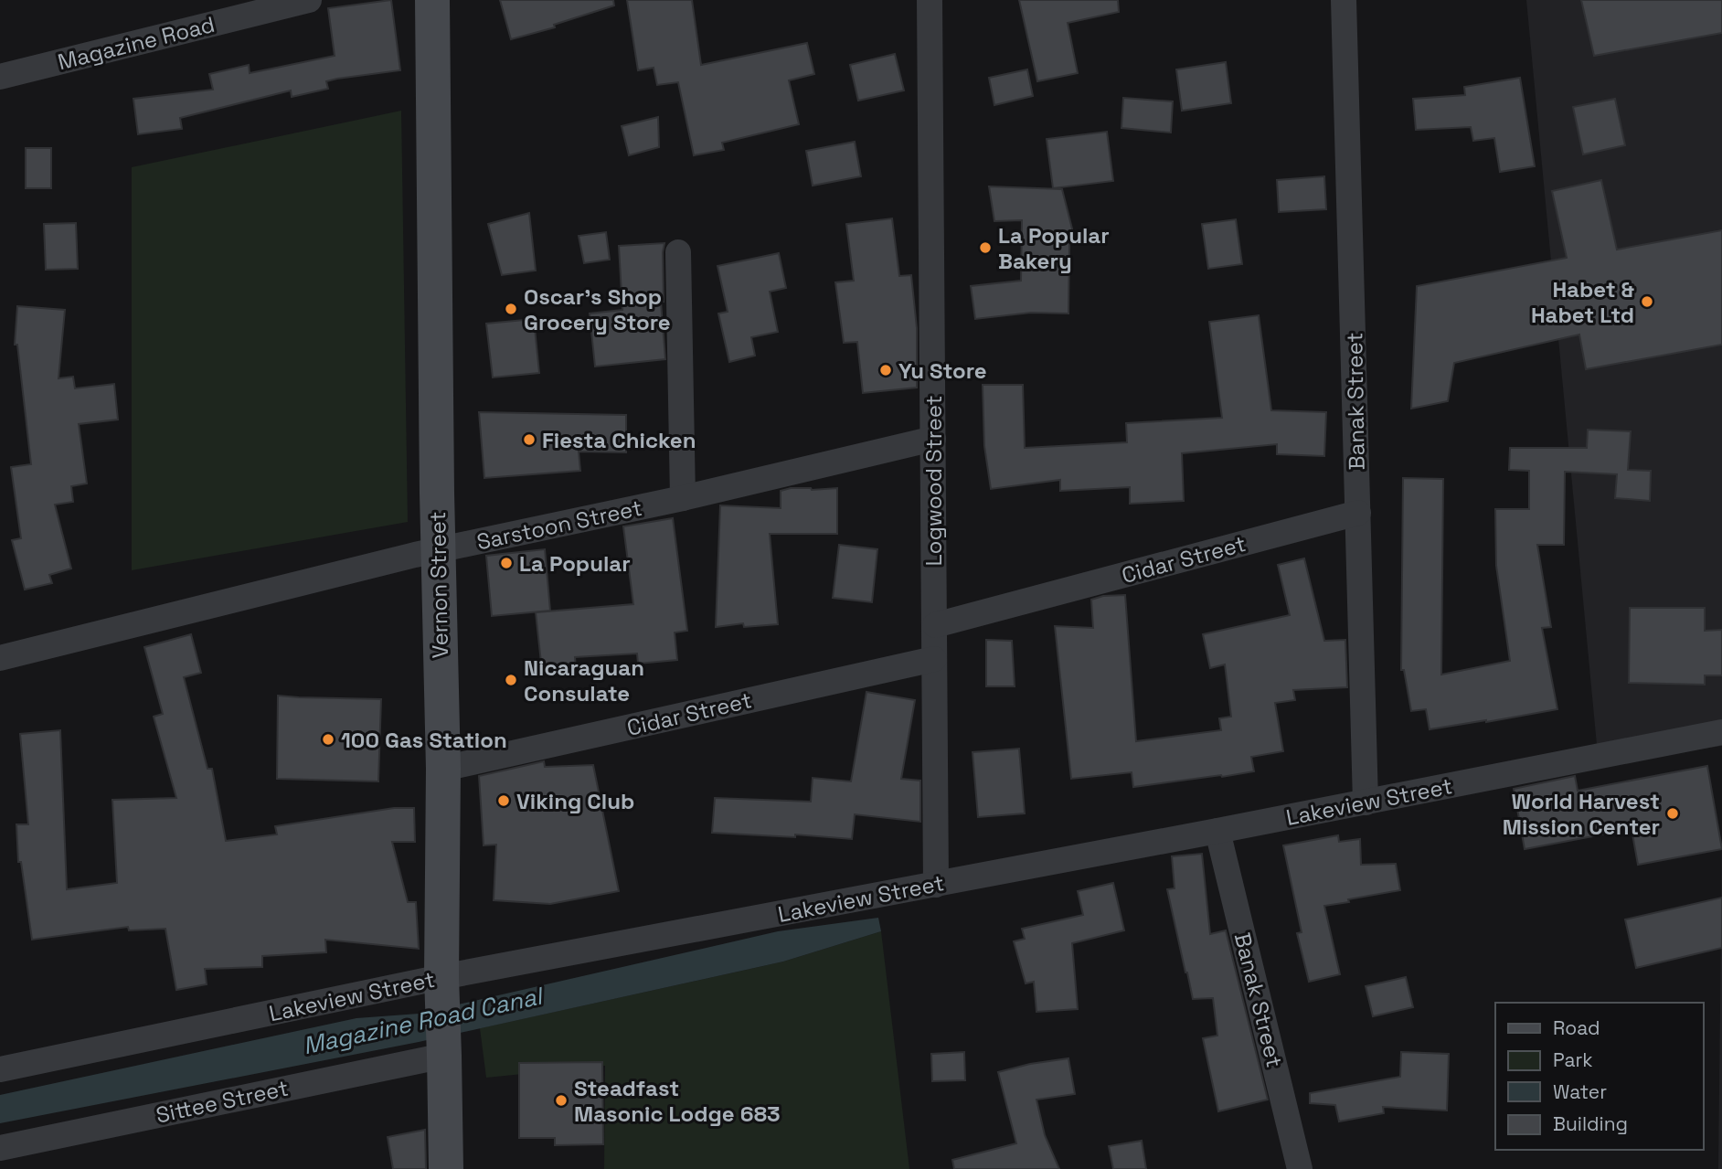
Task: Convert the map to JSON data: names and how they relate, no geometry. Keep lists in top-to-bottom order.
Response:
{
  "streets": {
    "main road": ["Vernon Street"],
    "street": [
      "Magazine Road",
      "Banak Street",
      "Logwood Street",
      "Sarstoon Street",
      "Cidar Street",
      "Lakeview Street",
      "Sittee Street"
    ]
  },
  "crossings": [
    ["Banak Street", "Cidar Street"],
    ["Banak Street", "Lakeview Street"],
    ["Logwood Street", "Sarstoon Street"],
    ["Logwood Street", "Cidar Street"],
    ["Logwood Street", "Lakeview Street"],
    ["Sarstoon Street", "Vernon Street"],
    ["Cidar Street", "Vernon Street"],
    ["Vernon Street", "Lakeview Street"],
    ["Vernon Street", "Sittee Street"]
  ],
  "water": ["Magazine Road Canal"],
  "places": [
    "La Popular Bakery",
    "Habet & Habet Ltd",
    "Oscar's Shop Grocery Store",
    "Yu Store",
    "Fiesta Chicken",
    "La Popular",
    "Nicaraguan Consulate",
    "100 Gas Station",
    "Viking Club",
    "World Harvest Mission Center",
    "Steadfast Masonic Lodge 683"
  ],
  "legend": [
    "Road",
    "Park",
    "Water",
    "Building"
  ]
}
